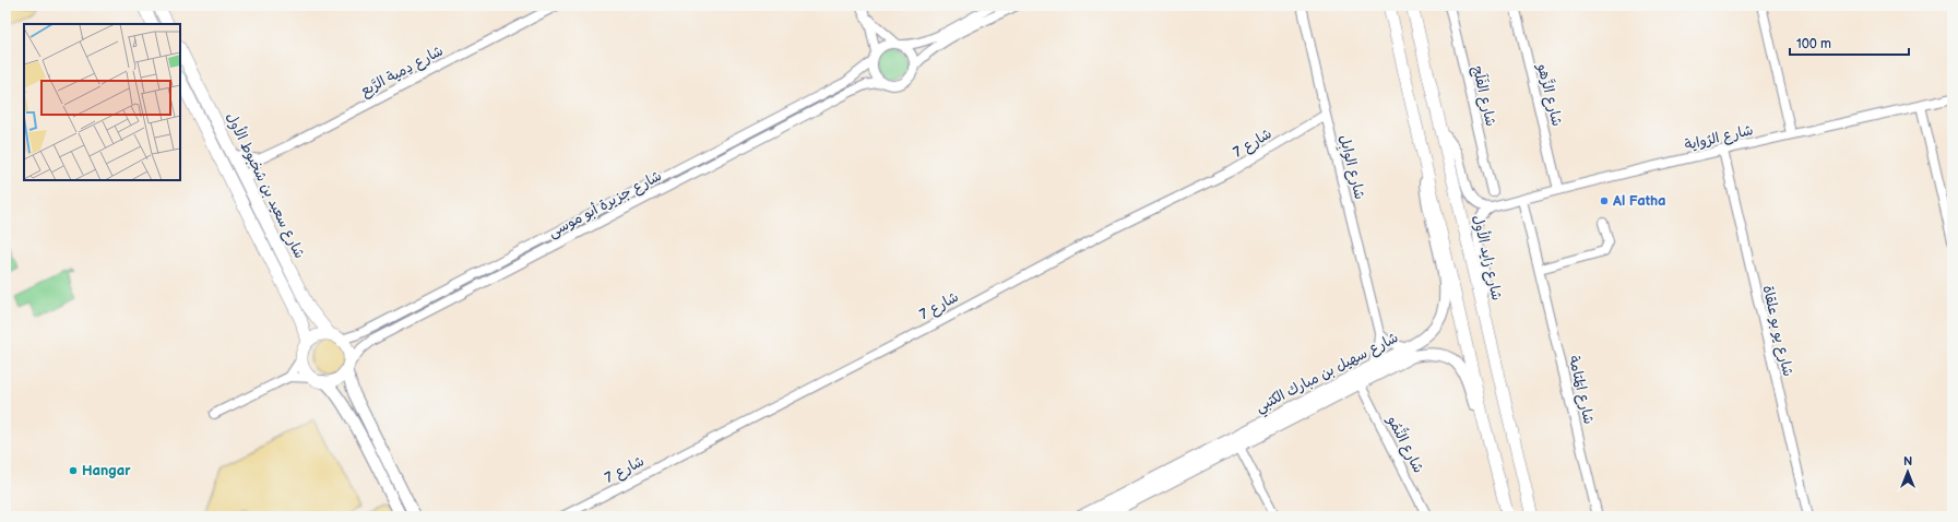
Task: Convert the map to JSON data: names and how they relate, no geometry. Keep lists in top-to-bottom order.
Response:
{
  "streets": {
    "main road": ["شارع سعيد بن شخبوط الأول", "شارع زايد الأول"],
    "street": [
      "شارع دِمية الرَّبع",
      "شارع الزَّهو",
      "شارع الفَلَج",
      "شارع الرُواية",
      "شارع 7",
      "شارع الوابِل",
      "شارع جزيرة أبو موسى",
      "شارع يو بو علقاة",
      "شارع سهيل بن مبارك الكتبي",
      "شارع المَتامة",
      "شارع النُّمُو"
    ]
  },
  "crossings": [
    ["شارع الزَّهو", "شارع الرُواية"],
    ["شارع الرُواية", "شارع يو بو علقاة"],
    ["شارع الرُواية", "شارع المَتامة"],
    ["شارع 7", "شارع الوابِل"],
    ["شارع الوابِل", "شارع سهيل بن مبارك الكتبي"],
    ["شارع سعيد بن شخبوط الأول", "شارع جزيرة أبو موسى"],
    ["شارع سهيل بن مبارك الكتبي", "شارع النُّمُو"]
  ],
  "places": ["Al Fatha", "Hangar"],
  "scale_bar": "100 m",
  "north": "top"
}
